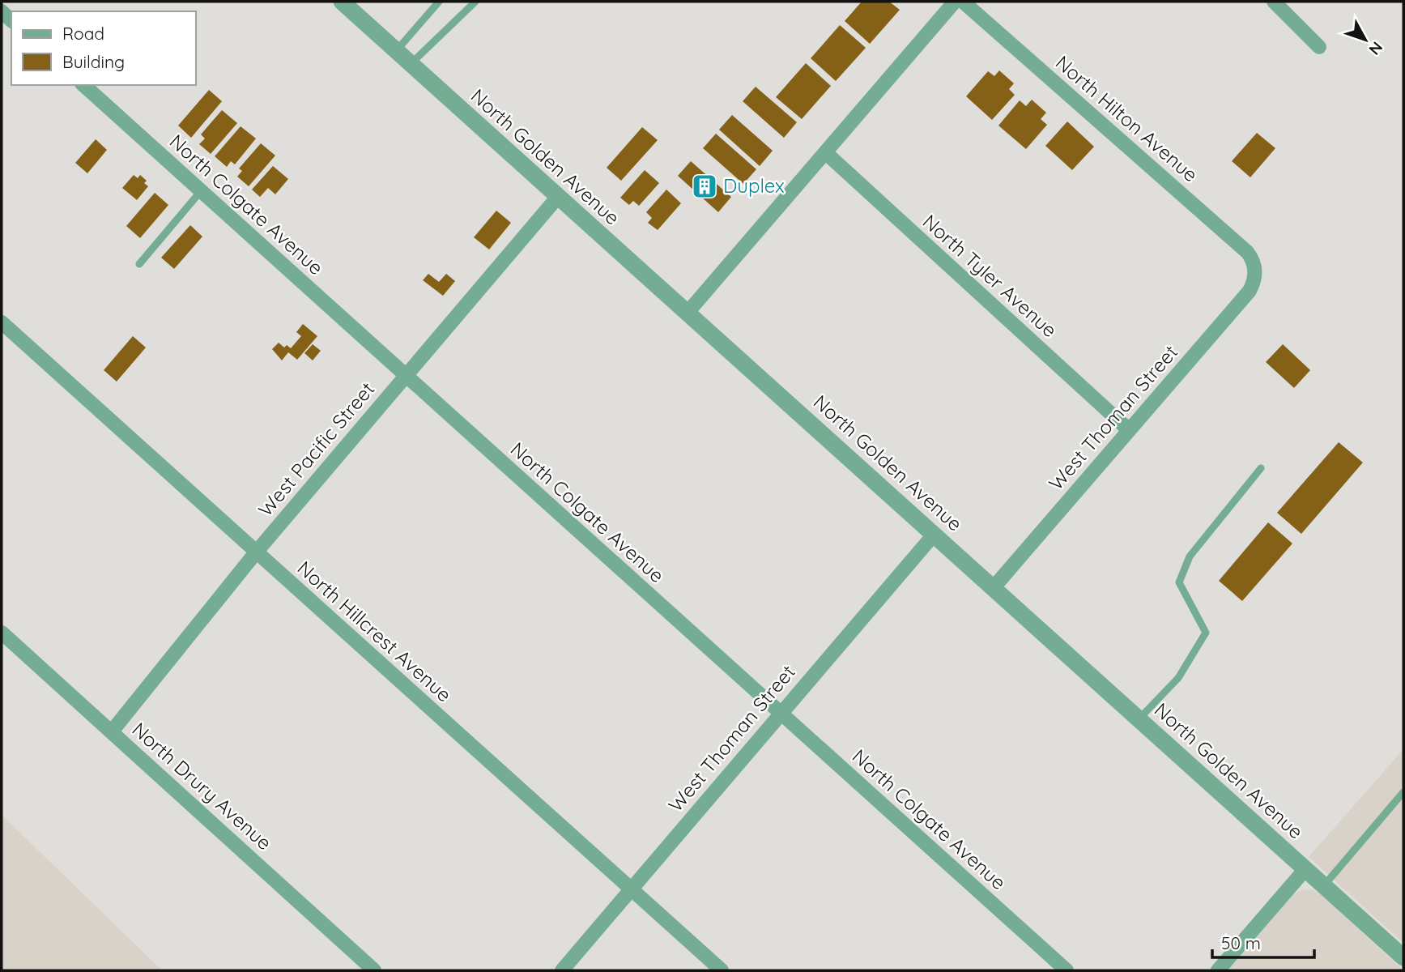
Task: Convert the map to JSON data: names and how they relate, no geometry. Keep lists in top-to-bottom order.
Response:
{
  "streets": {
    "street": [
      "North Hilton Avenue",
      "North Golden Avenue",
      "North Colgate Avenue",
      "North Tyler Avenue",
      "West Thoman Street",
      "West Pacific Street",
      "North Hillcrest Avenue",
      "North Drury Avenue"
    ]
  },
  "crossings": [
    ["North Hilton Avenue", "West Thoman Street"],
    ["North Golden Avenue", "West Thoman Street"],
    ["North Golden Avenue", "West Pacific Street"],
    ["North Colgate Avenue", "West Thoman Street"],
    ["North Colgate Avenue", "West Pacific Street"],
    ["North Tyler Avenue", "West Thoman Street"],
    ["West Thoman Street", "North Hillcrest Avenue"],
    ["West Pacific Street", "North Hillcrest Avenue"],
    ["West Pacific Street", "North Drury Avenue"]
  ],
  "places": {
    "building": ["Duplex"]
  },
  "legend": ["Road", "Building"],
  "scale_bar": "50 m",
  "north": "bottom right"
}
